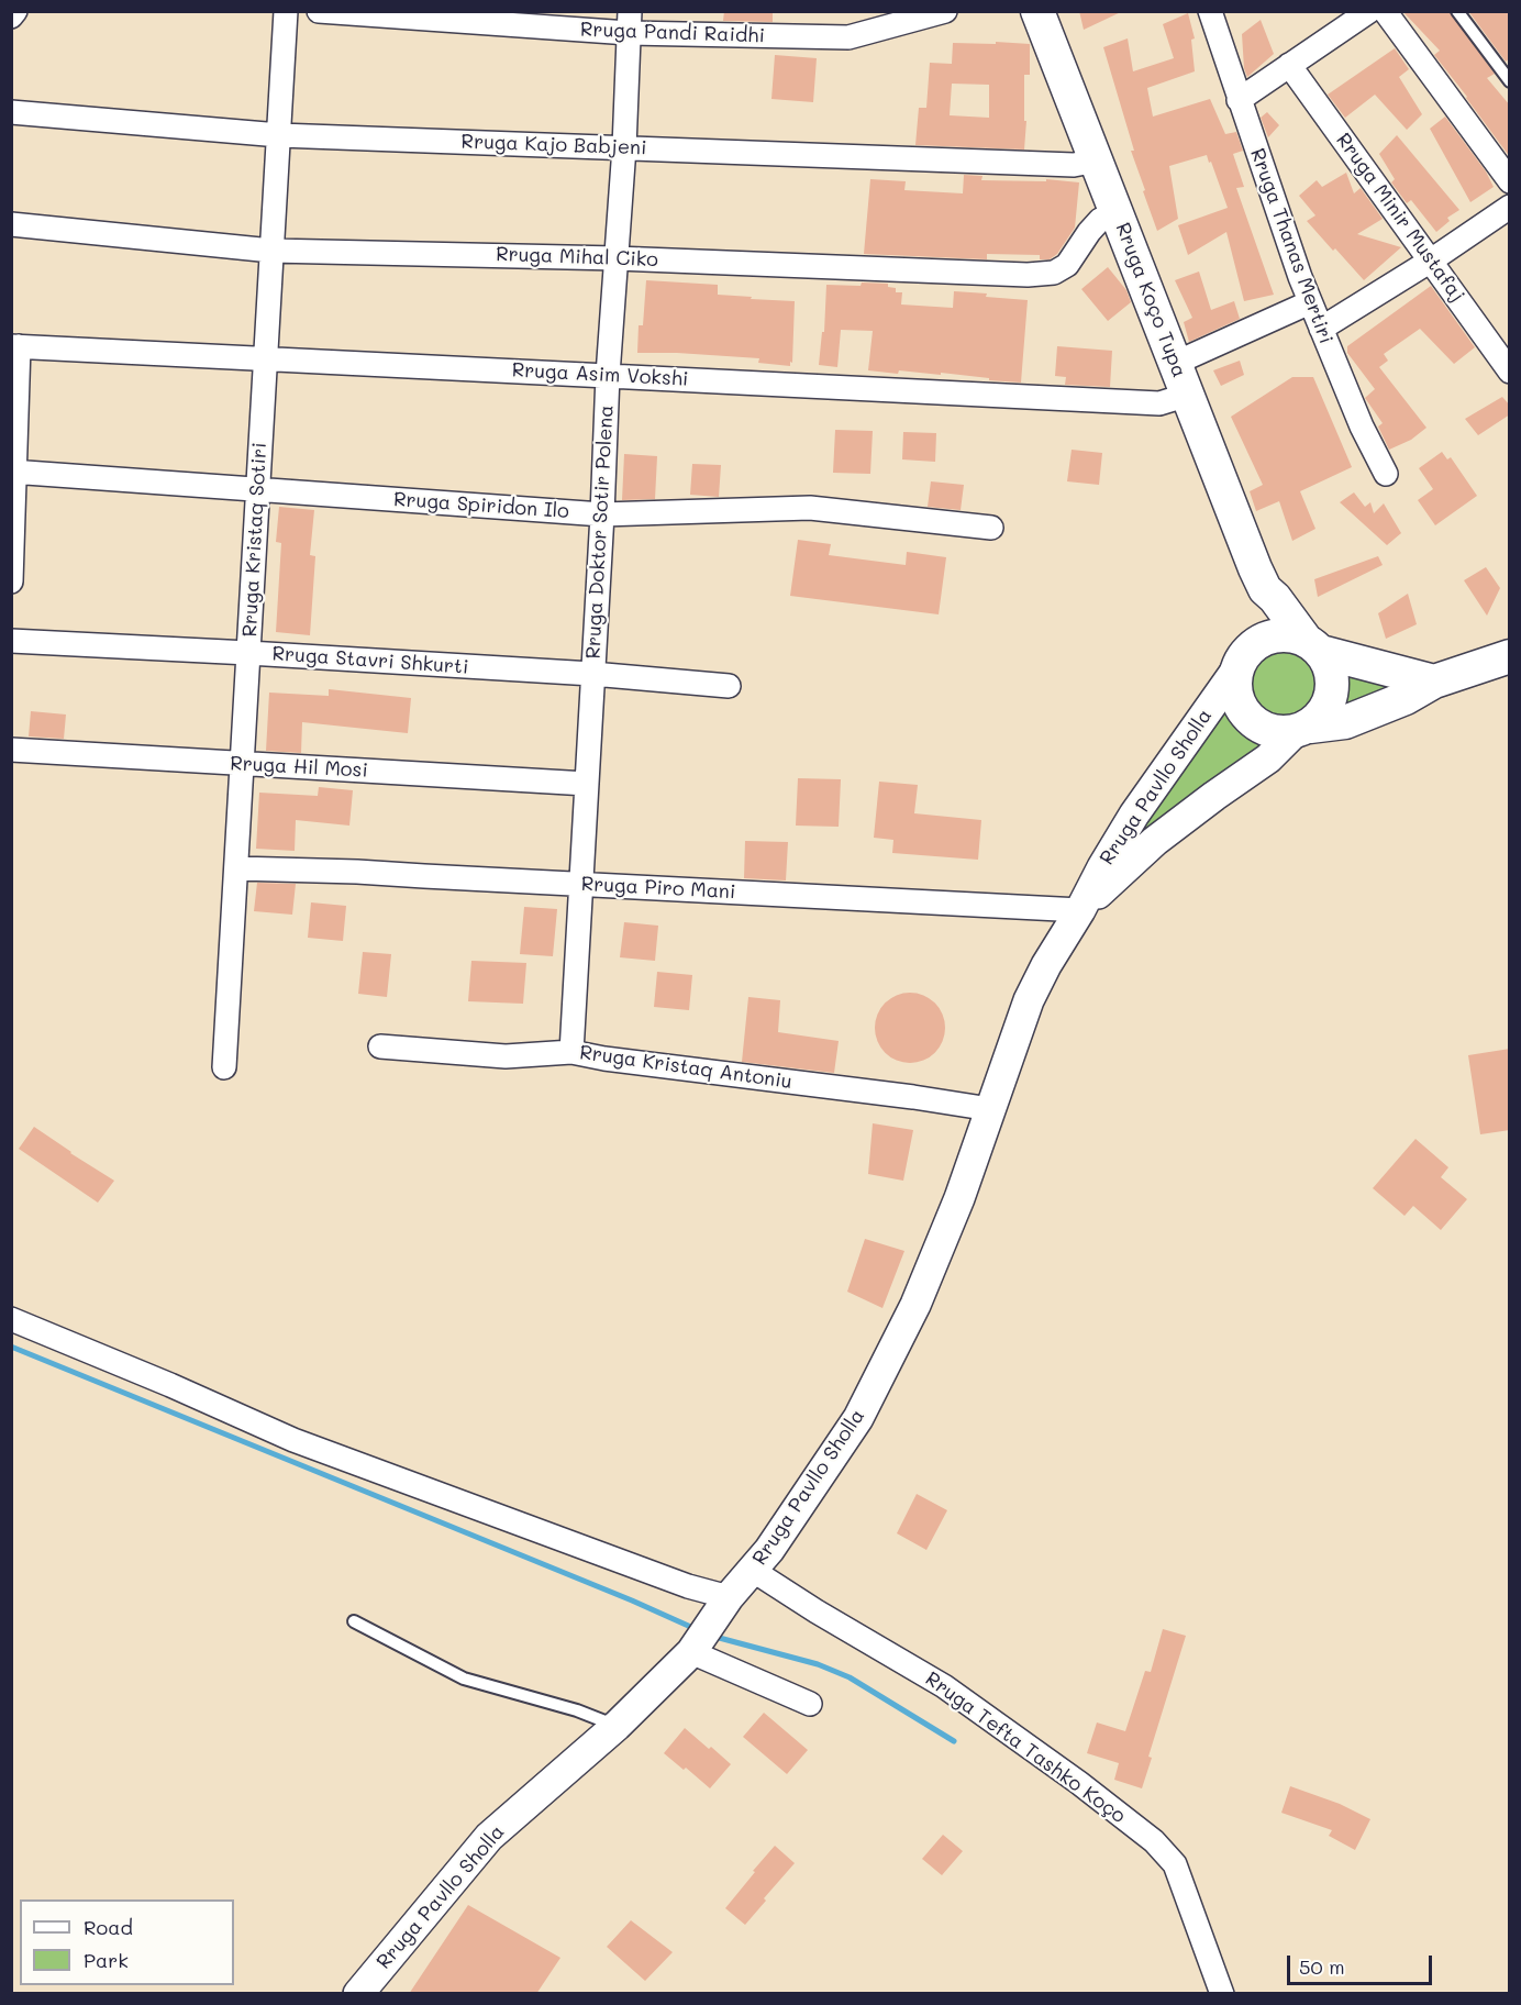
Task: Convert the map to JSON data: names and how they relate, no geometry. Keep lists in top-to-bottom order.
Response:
{
  "streets": {
    "main road": ["Rruga Koço Tupa"],
    "street": [
      "Rruga Pandi Raidhi",
      "Rruga Kajo Babjeni",
      "Rruga Minir Mustafaj",
      "Rruga Thanas Mertiri",
      "Rruga Mihal Ciko",
      "Rruga Asim Vokshi",
      "Rruga Spiridon Ilo",
      "Rruga Doktor Sotir Polena",
      "Rruga Kristaq Sotiri",
      "Rruga Stavri Shkurti",
      "Rruga Hil Mosi",
      "Rruga Pavllo Sholla",
      "Rruga Piro Mani",
      "Rruga Kristaq Antoniu",
      "Rruga Tefta Tashko Koço"
    ]
  },
  "crossings": [
    ["Rruga Pandi Raidhi", "Rruga Doktor Sotir Polena"],
    ["Rruga Kajo Babjeni", "Rruga Koço Tupa"],
    ["Rruga Kajo Babjeni", "Rruga Doktor Sotir Polena"],
    ["Rruga Kajo Babjeni", "Rruga Kristaq Sotiri"],
    ["Rruga Mihal Ciko", "Rruga Koço Tupa"],
    ["Rruga Mihal Ciko", "Rruga Doktor Sotir Polena"],
    ["Rruga Mihal Ciko", "Rruga Kristaq Sotiri"],
    ["Rruga Koço Tupa", "Rruga Asim Vokshi"],
    ["Rruga Koço Tupa", "Rruga Pavllo Sholla"],
    ["Rruga Asim Vokshi", "Rruga Doktor Sotir Polena"],
    ["Rruga Asim Vokshi", "Rruga Kristaq Sotiri"],
    ["Rruga Spiridon Ilo", "Rruga Doktor Sotir Polena"],
    ["Rruga Spiridon Ilo", "Rruga Kristaq Sotiri"],
    ["Rruga Doktor Sotir Polena", "Rruga Stavri Shkurti"],
    ["Rruga Doktor Sotir Polena", "Rruga Hil Mosi"],
    ["Rruga Doktor Sotir Polena", "Rruga Piro Mani"],
    ["Rruga Doktor Sotir Polena", "Rruga Kristaq Antoniu"],
    ["Rruga Kristaq Sotiri", "Rruga Stavri Shkurti"],
    ["Rruga Kristaq Sotiri", "Rruga Hil Mosi"],
    ["Rruga Kristaq Sotiri", "Rruga Piro Mani"],
    ["Rruga Pavllo Sholla", "Rruga Piro Mani"],
    ["Rruga Pavllo Sholla", "Rruga Kristaq Antoniu"],
    ["Rruga Pavllo Sholla", "Rruga Tefta Tashko Koço"]
  ],
  "legend": ["Road", "Park"],
  "scale_bar": "50 m"
}
